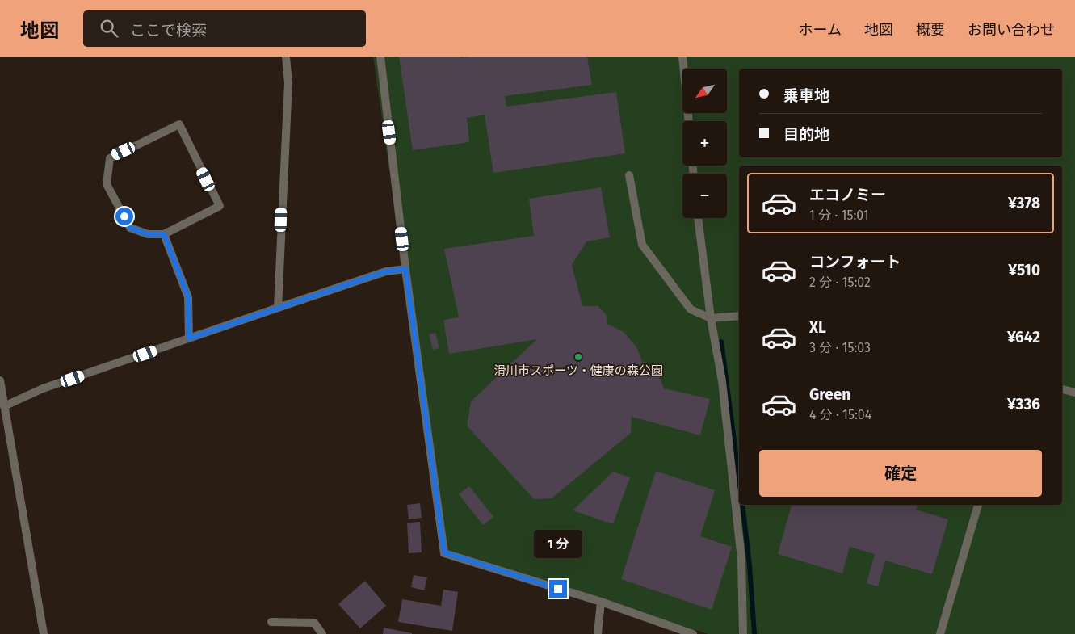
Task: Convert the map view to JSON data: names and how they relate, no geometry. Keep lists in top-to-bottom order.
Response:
{
  "places": ["滑川市スポーツ・健康の森公園"],
  "north": "bottom left",
  "page": {
    "header": "地図",
    "search": "ここで検索",
    "nav": [
      "ホーム",
      "地図",
      "概要",
      "お問い合わせ"
    ],
    "map_buttons": ["+", "−"],
    "banner": ["乗車地", "目的地"],
    "list": [
      {
        "name": "エコノミー",
        "note": "1 分 · 15:01",
        "value": "¥378"
      },
      {
        "name": "コンフォート",
        "note": "2 分 · 15:02",
        "value": "¥510"
      },
      {
        "name": "XL",
        "note": "3 分 · 15:03",
        "value": "¥642"
      },
      {
        "name": "Green",
        "note": "4 分 · 15:04",
        "value": "¥336"
      }
    ],
    "buttons": "確定",
    "bubble": "1 分"
  }
}
